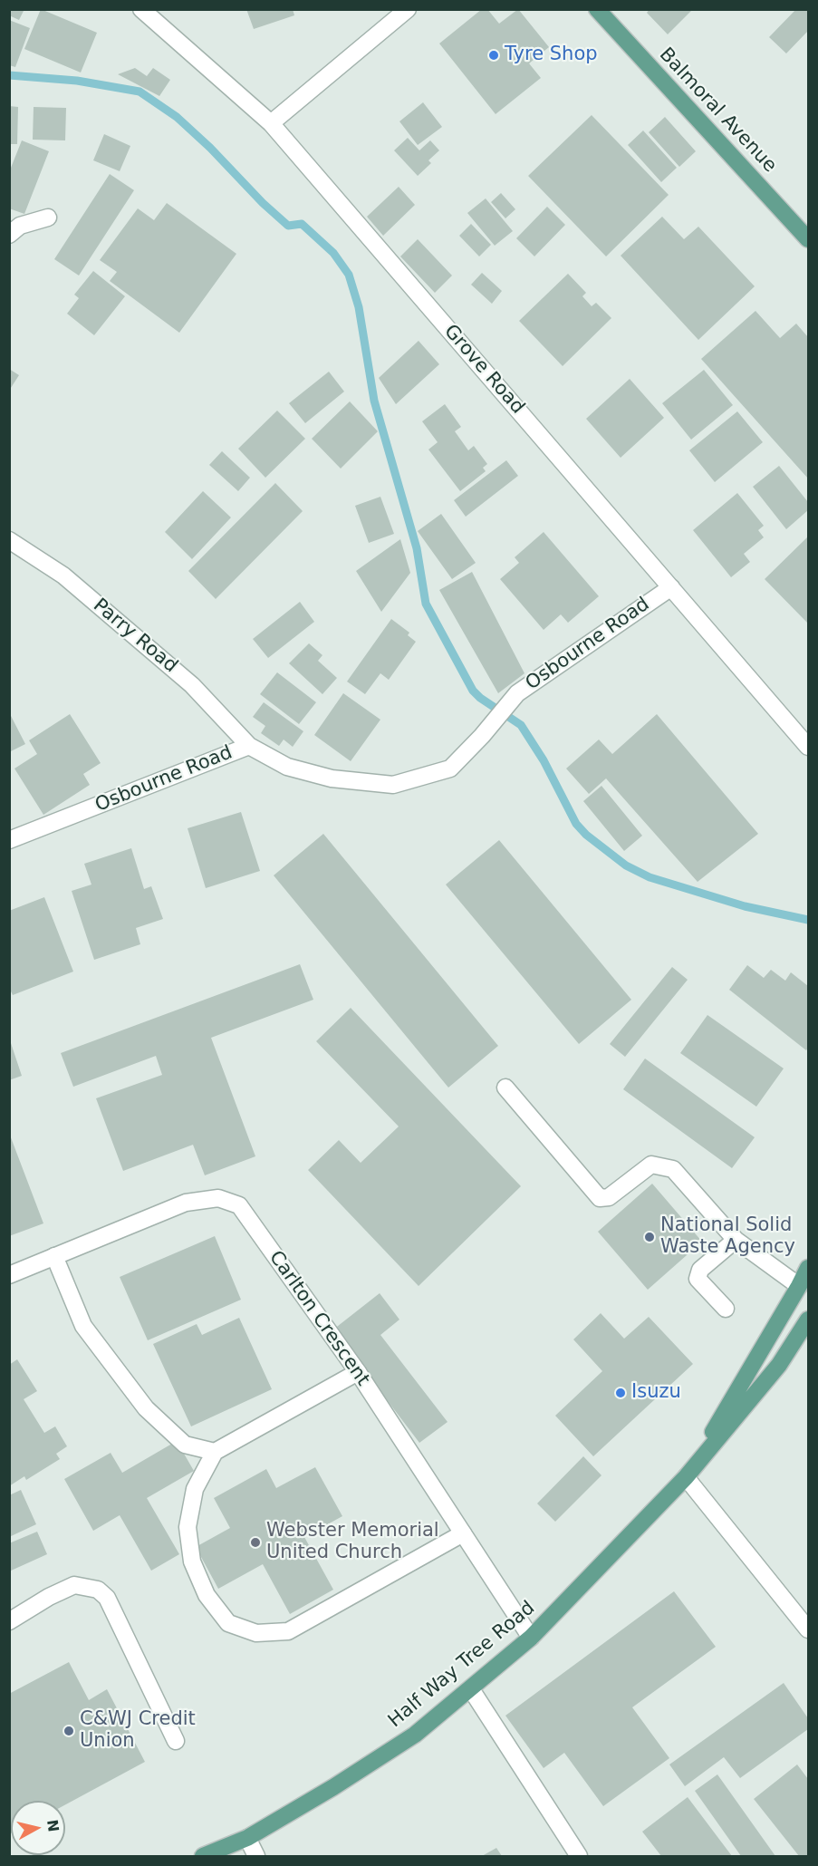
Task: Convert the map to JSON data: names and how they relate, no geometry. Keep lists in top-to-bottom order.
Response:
{
  "streets": {
    "main road": ["Balmoral Avenue", "Half Way Tree Road"],
    "street": [
      "Grove Road",
      "Parry Road",
      "Osbourne Road",
      "Carlton Crescent"
    ]
  },
  "crossings": [
    ["Grove Road", "Osbourne Road"],
    ["Parry Road", "Osbourne Road"],
    ["Carlton Crescent", "Half Way Tree Road"]
  ],
  "places": [
    "Tyre Shop",
    "National Solid Waste Agency",
    "Isuzu",
    "Webster Memorial United Church",
    "C&WJ Credit Union"
  ],
  "north": "right"
}
